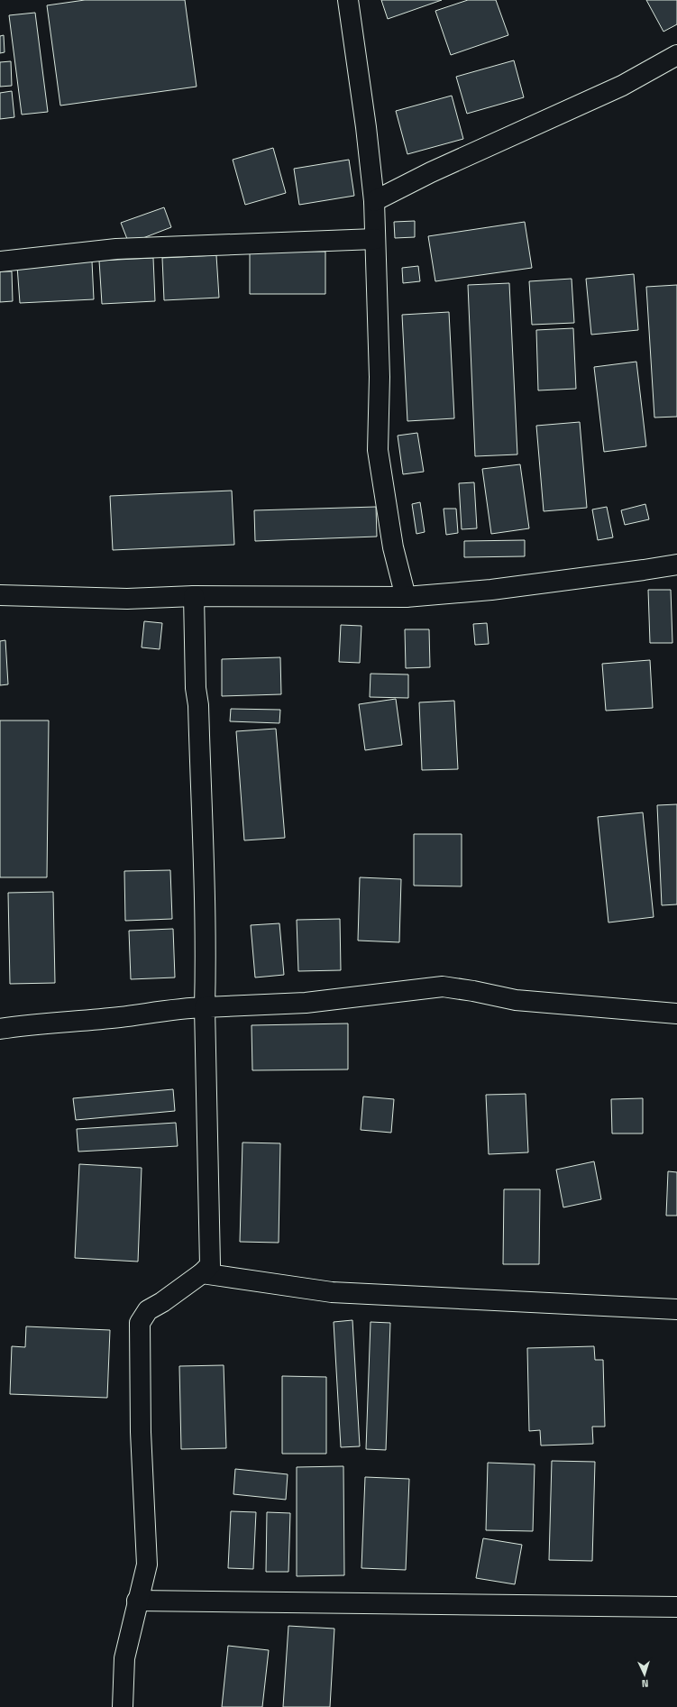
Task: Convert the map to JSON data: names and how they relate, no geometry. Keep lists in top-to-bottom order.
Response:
{
  "north": "bottom"
}
